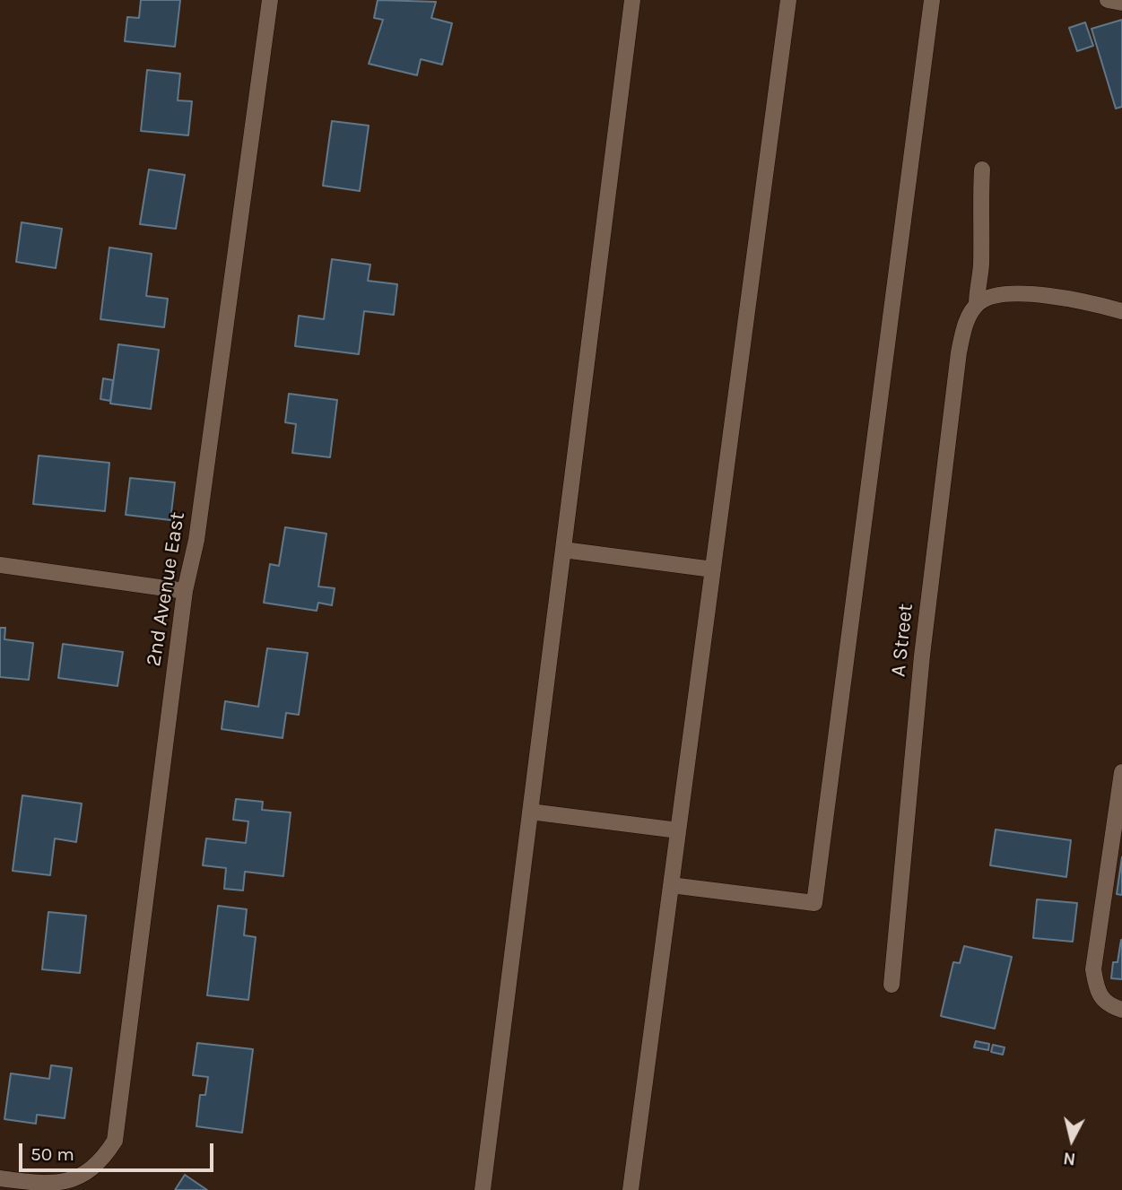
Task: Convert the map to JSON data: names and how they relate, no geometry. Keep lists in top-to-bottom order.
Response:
{
  "streets": {
    "street": ["2nd Avenue East", "A Street"]
  },
  "scale_bar": "50 m",
  "north": "bottom"
}
